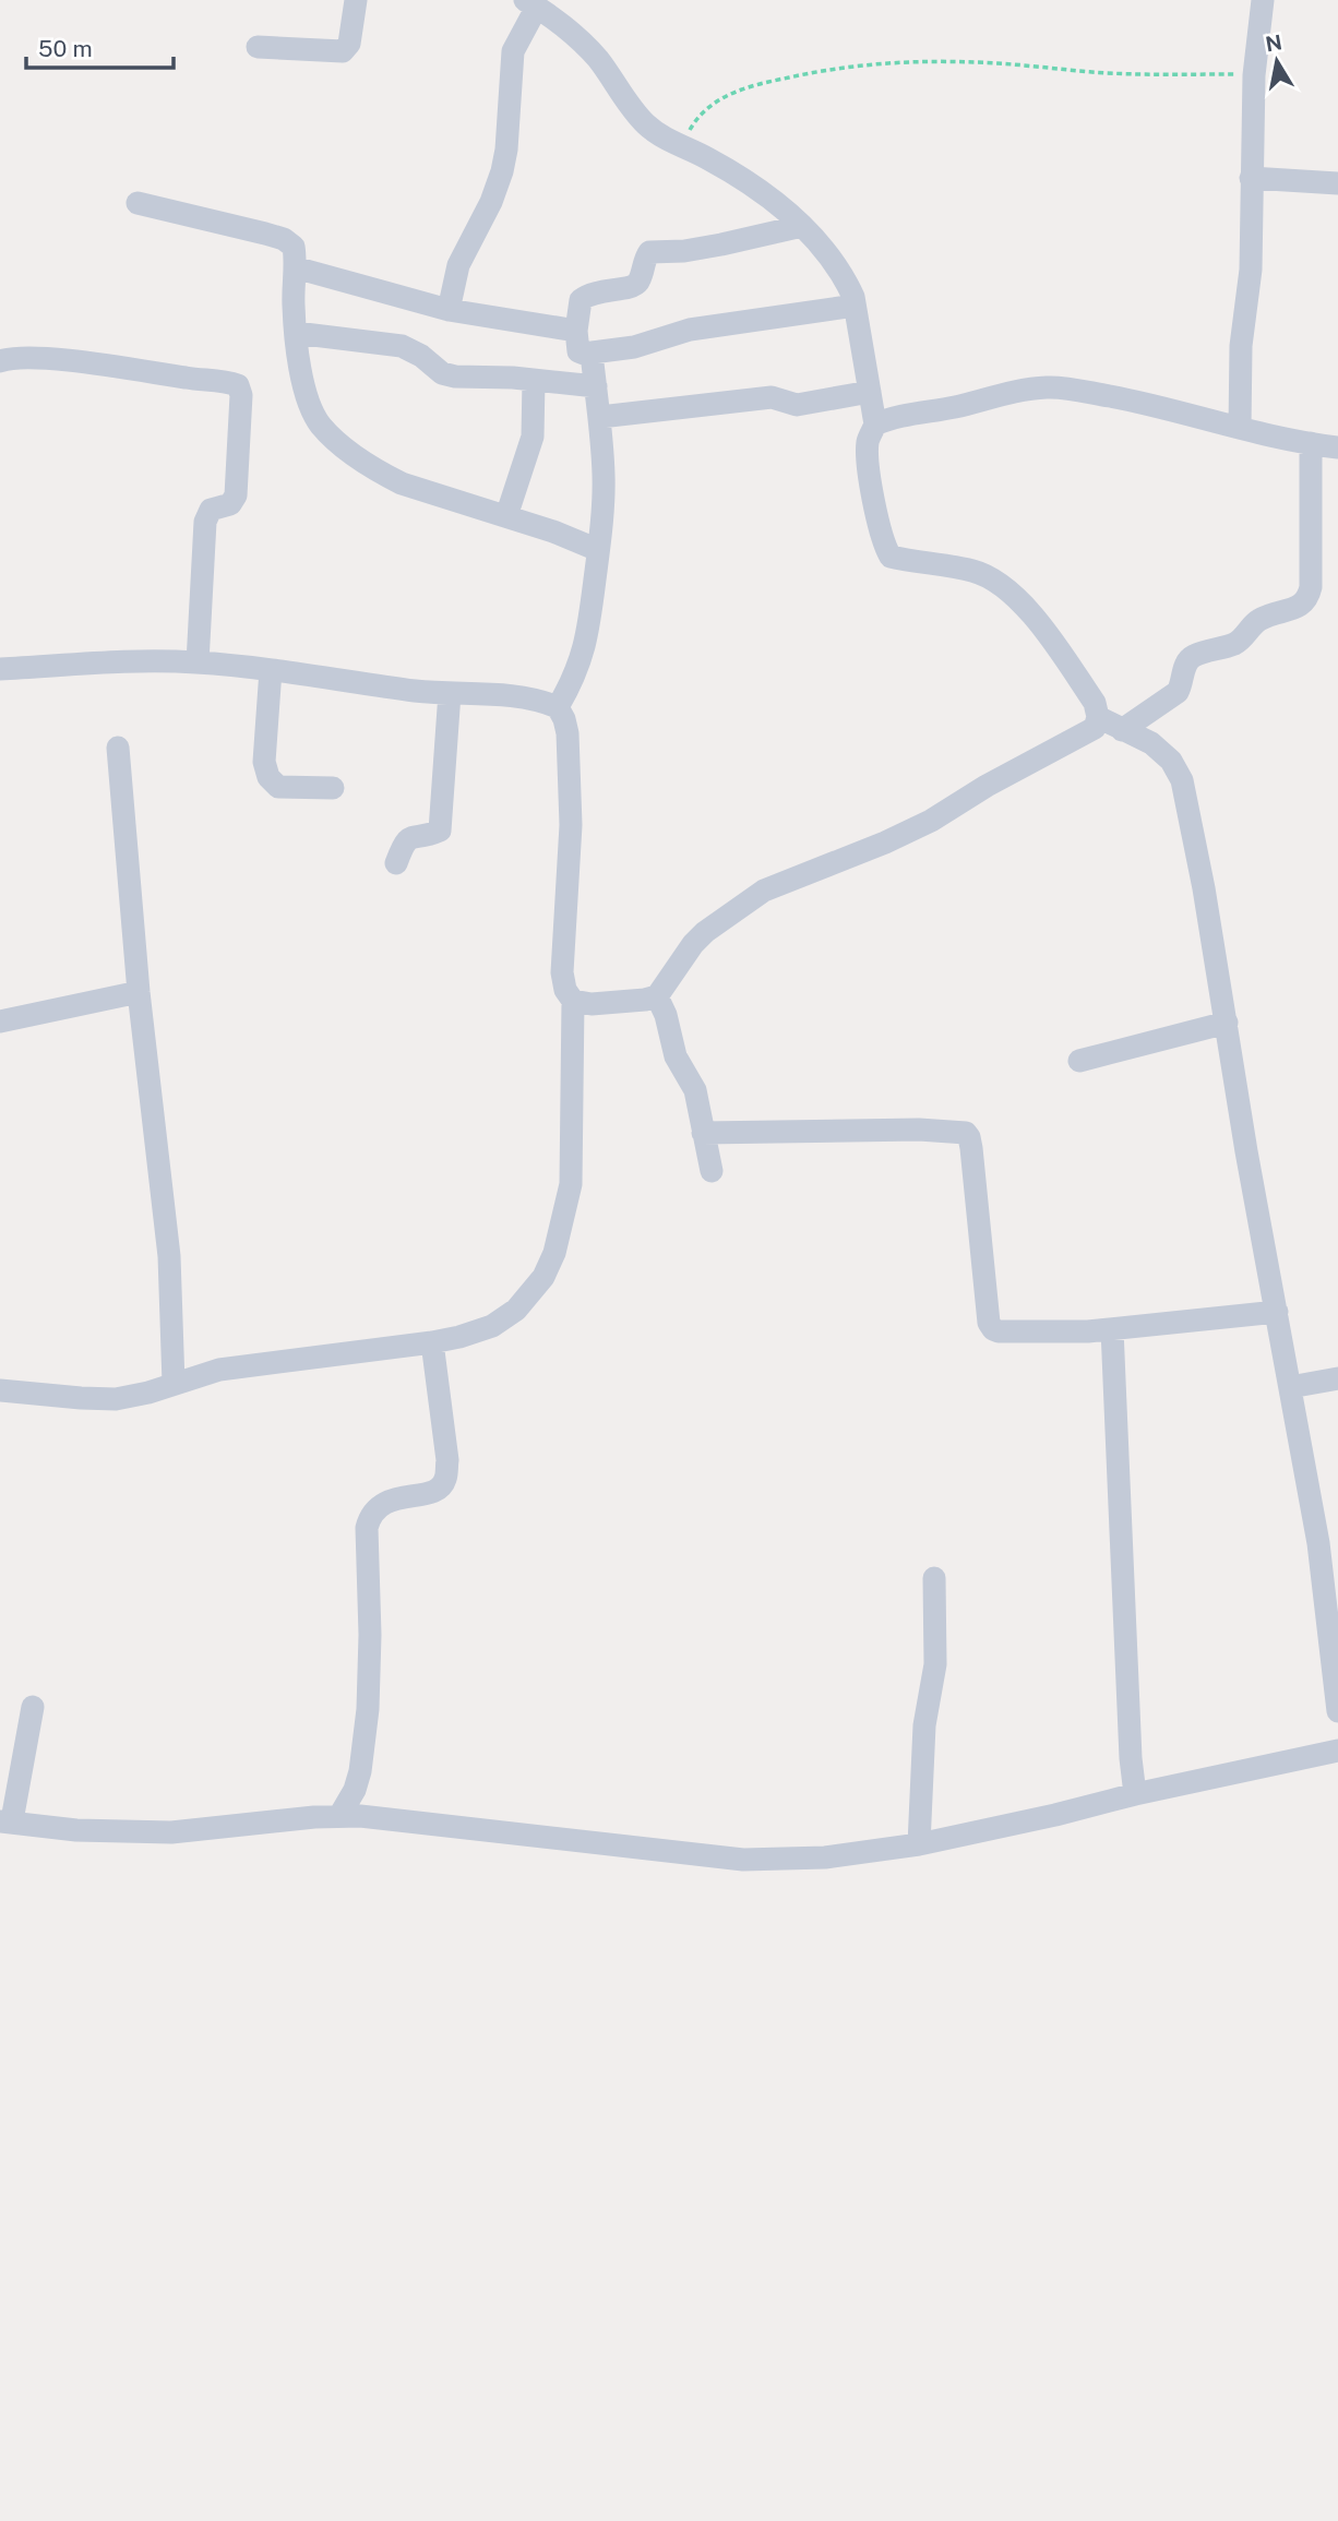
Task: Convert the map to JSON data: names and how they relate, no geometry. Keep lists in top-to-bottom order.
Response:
{
  "scale_bar": "50 m",
  "north": "top"
}
